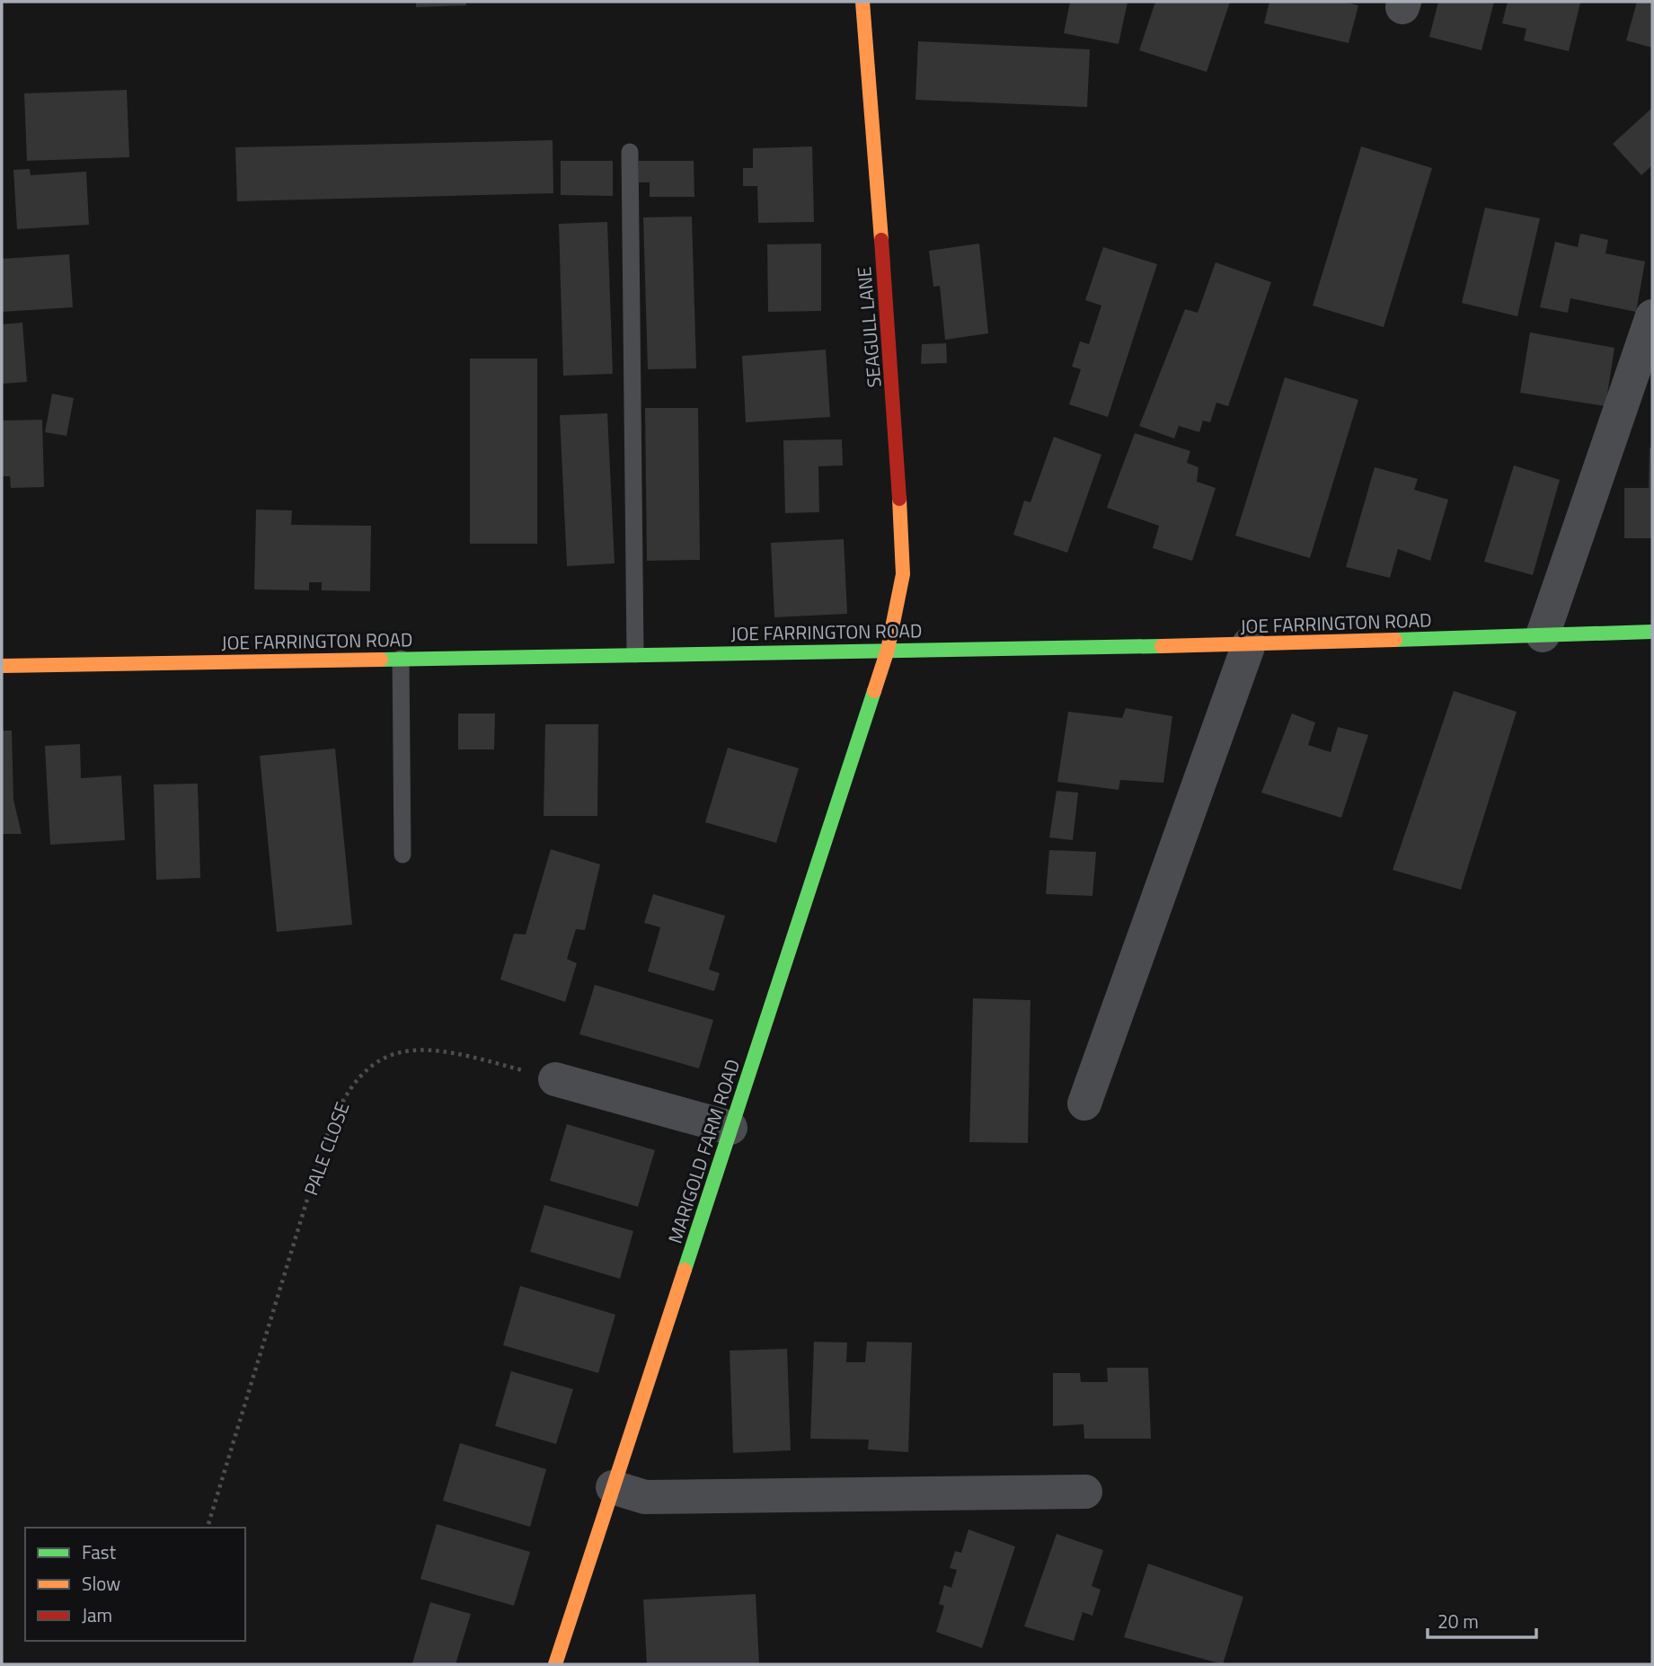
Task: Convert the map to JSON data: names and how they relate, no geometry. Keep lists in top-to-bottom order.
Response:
{
  "streets": {
    "street": ["SEAGULL LANE", "JOE FARRINGTON ROAD", "MARIGOLD FARM ROAD"],
    "path": ["PALE CLOSE"]
  },
  "crossings": [
    ["SEAGULL LANE", "JOE FARRINGTON ROAD"],
    ["SEAGULL LANE", "MARIGOLD FARM ROAD"],
    ["JOE FARRINGTON ROAD", "MARIGOLD FARM ROAD"]
  ],
  "legend": ["Fast", "Slow", "Jam"],
  "scale_bar": "20 m"
}
